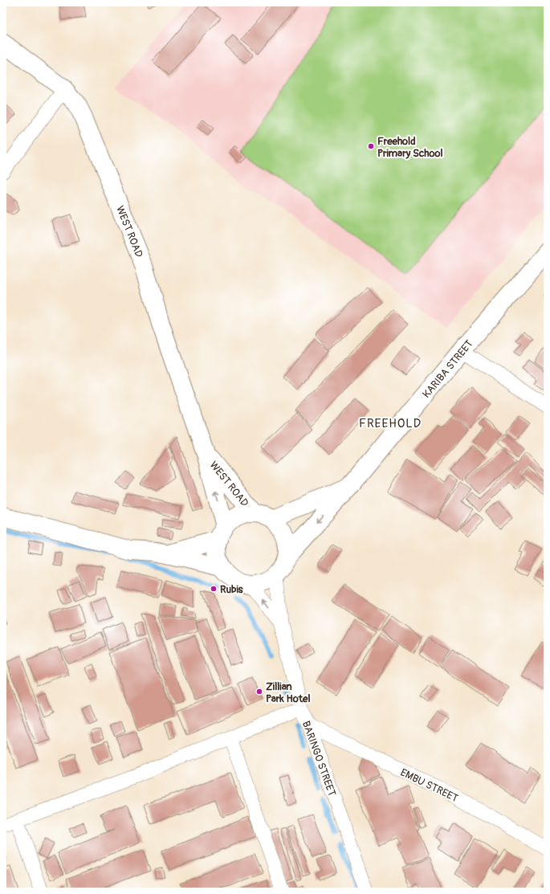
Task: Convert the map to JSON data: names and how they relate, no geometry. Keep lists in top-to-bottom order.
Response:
{
  "streets": {
    "street": [
      "WEST ROAD",
      "KARIBA STREET",
      "BARINGO STREET",
      "EMBU STREET"
    ]
  },
  "crossings": [
    ["WEST ROAD", "KARIBA STREET"],
    ["WEST ROAD", "BARINGO STREET"],
    ["KARIBA STREET", "BARINGO STREET"],
    ["BARINGO STREET", "EMBU STREET"]
  ],
  "districts": ["FREEHOLD"],
  "places": ["Freehold Primary School", "Rubis", "Zillian Park Hotel"]
}
